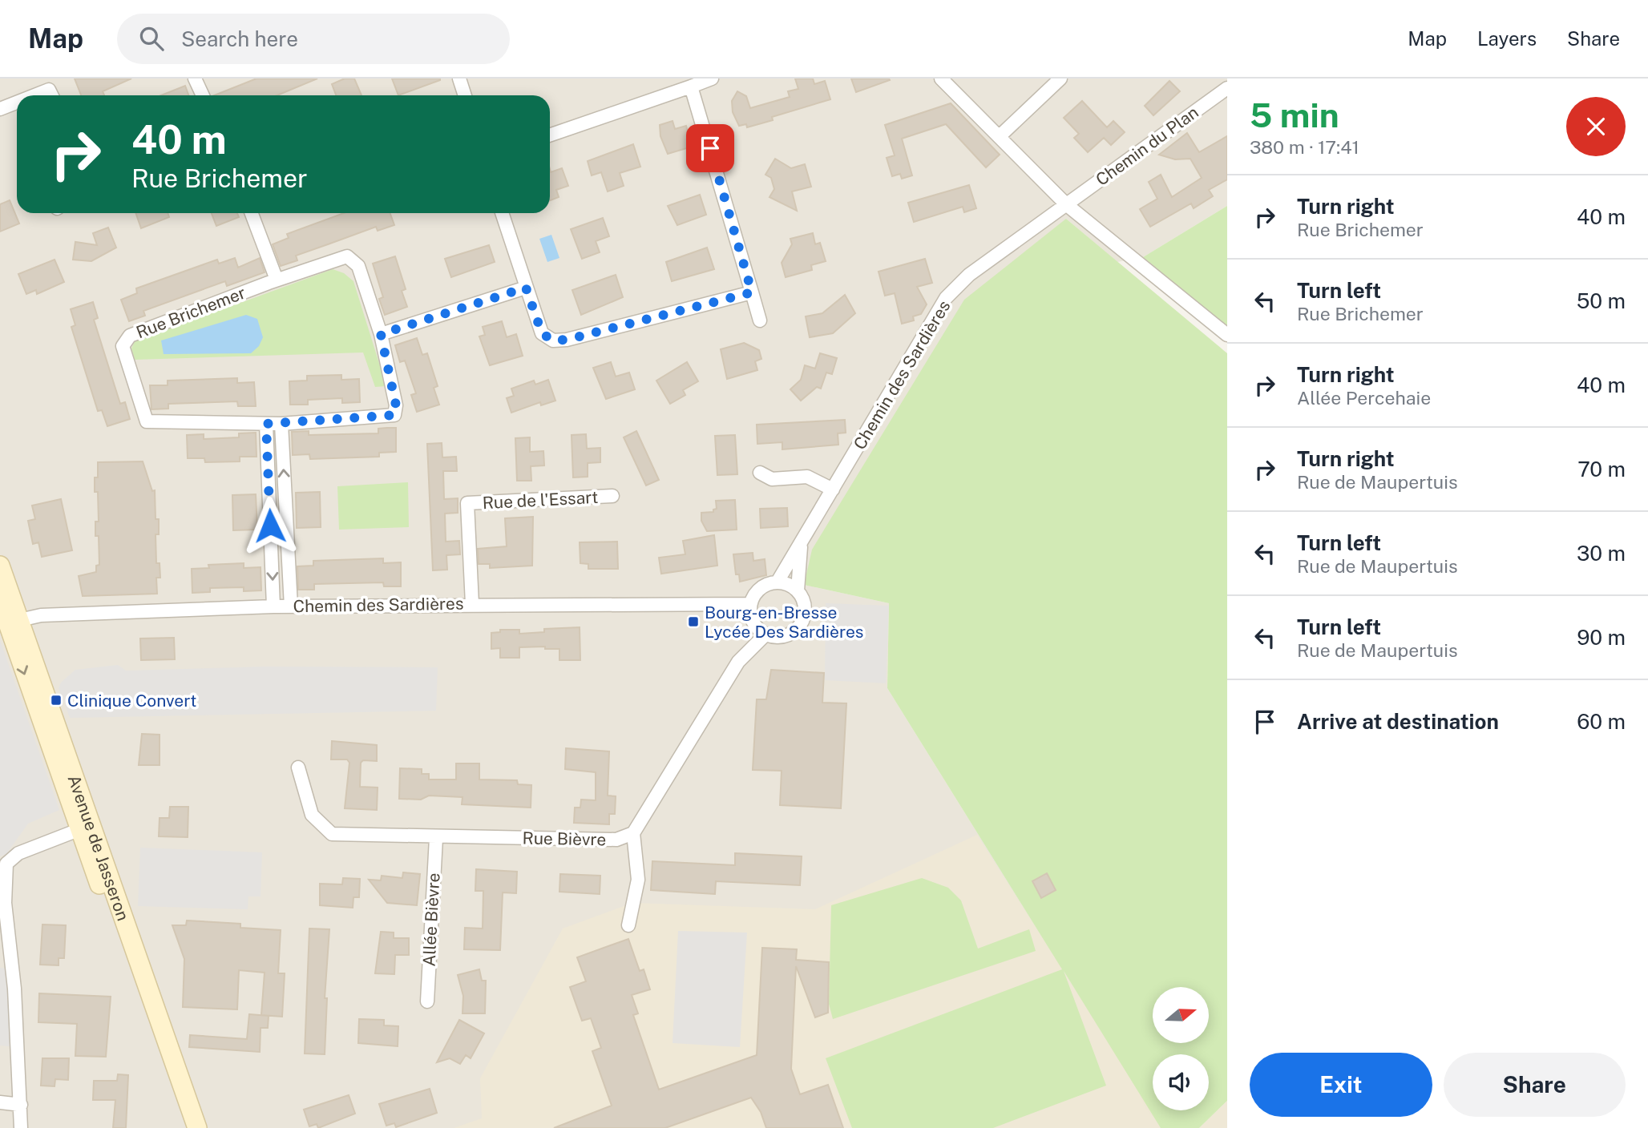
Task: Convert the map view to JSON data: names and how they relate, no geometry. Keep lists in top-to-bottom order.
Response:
{
  "streets": {
    "main road": ["Avenue de Jasseron"],
    "street": [
      "Chemin du Plan",
      "Rue Brichemer",
      "Chemin des Sardières",
      "Rue de l'Essart",
      "Rue Bièvre",
      "Allée Bièvre"
    ]
  },
  "crossings": [
    ["Chemin du Plan", "Chemin des Sardières"],
    ["Chemin des Sardières", "Rue de l'Essart"],
    ["Chemin des Sardières", "Avenue de Jasseron"],
    ["Rue Bièvre", "Allée Bièvre"]
  ],
  "places": {
    "transit": ["Bourg-en-Bresse Lycée Des Sardières", "Clinique Convert"]
  },
  "north": "right",
  "page": {
    "header": "Map",
    "search": "Search here",
    "nav": ["Map", "Layers", "Share"],
    "heading": ["5 min", "380 m · 17:41"],
    "turn": ["40 m", "Rue Brichemer"],
    "list": [
      {
        "name": "Turn right",
        "note": "Rue Brichemer",
        "value": "40 m"
      },
      {
        "name": "Turn left",
        "note": "Rue Brichemer",
        "value": "50 m"
      },
      {
        "name": "Turn right",
        "note": "Allée Percehaie",
        "value": "40 m"
      },
      {
        "name": "Turn right",
        "note": "Rue de Maupertuis",
        "value": "70 m"
      },
      {
        "name": "Turn left",
        "note": "Rue de Maupertuis",
        "value": "30 m"
      },
      {
        "name": "Turn left",
        "note": "Rue de Maupertuis",
        "value": "90 m"
      },
      {
        "name": "Arrive at destination",
        "value": "60 m"
      }
    ],
    "buttons": ["Exit", "Share"]
  }
}
